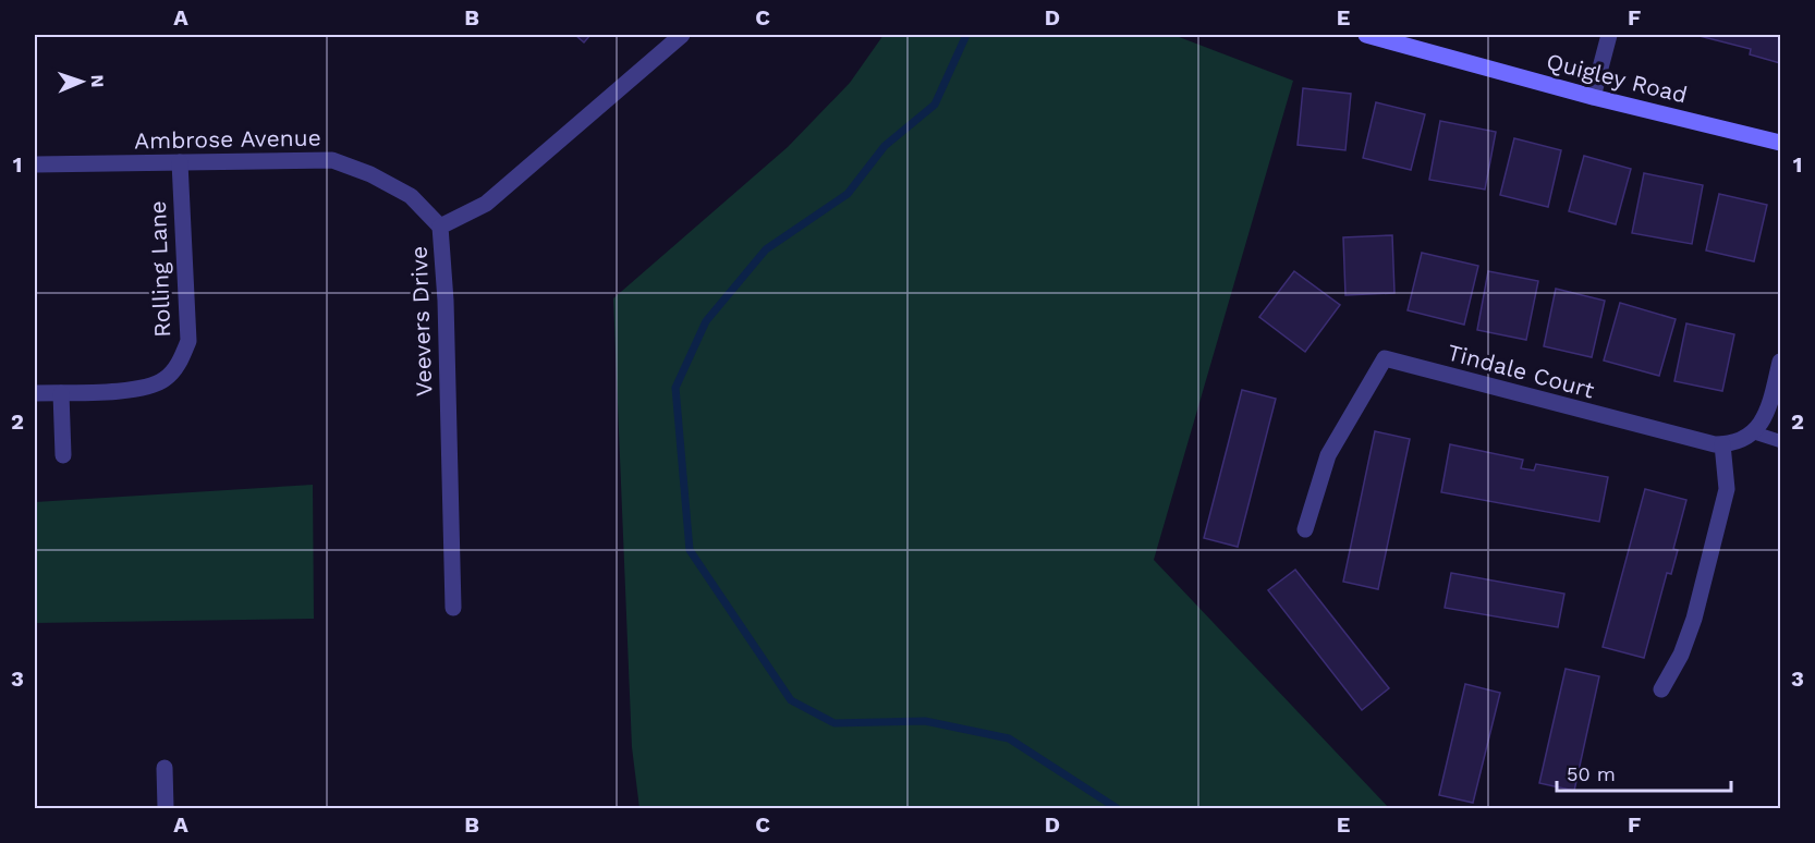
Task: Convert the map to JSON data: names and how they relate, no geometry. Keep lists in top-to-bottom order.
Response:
{
  "streets": {
    "street": [
      "Quigley Road",
      "Ambrose Avenue",
      "Rolling Lane",
      "Veevers Drive",
      "Tindale Court"
    ]
  },
  "crossings": [
    ["Ambrose Avenue", "Rolling Lane"],
    ["Ambrose Avenue", "Veevers Drive"]
  ],
  "scale_bar": "50 m",
  "north": "right",
  "grid": {
    "columns": [
      "A",
      "B",
      "C",
      "D",
      "E",
      "F"
    ],
    "rows": ["1", "2", "3"]
  }
}
